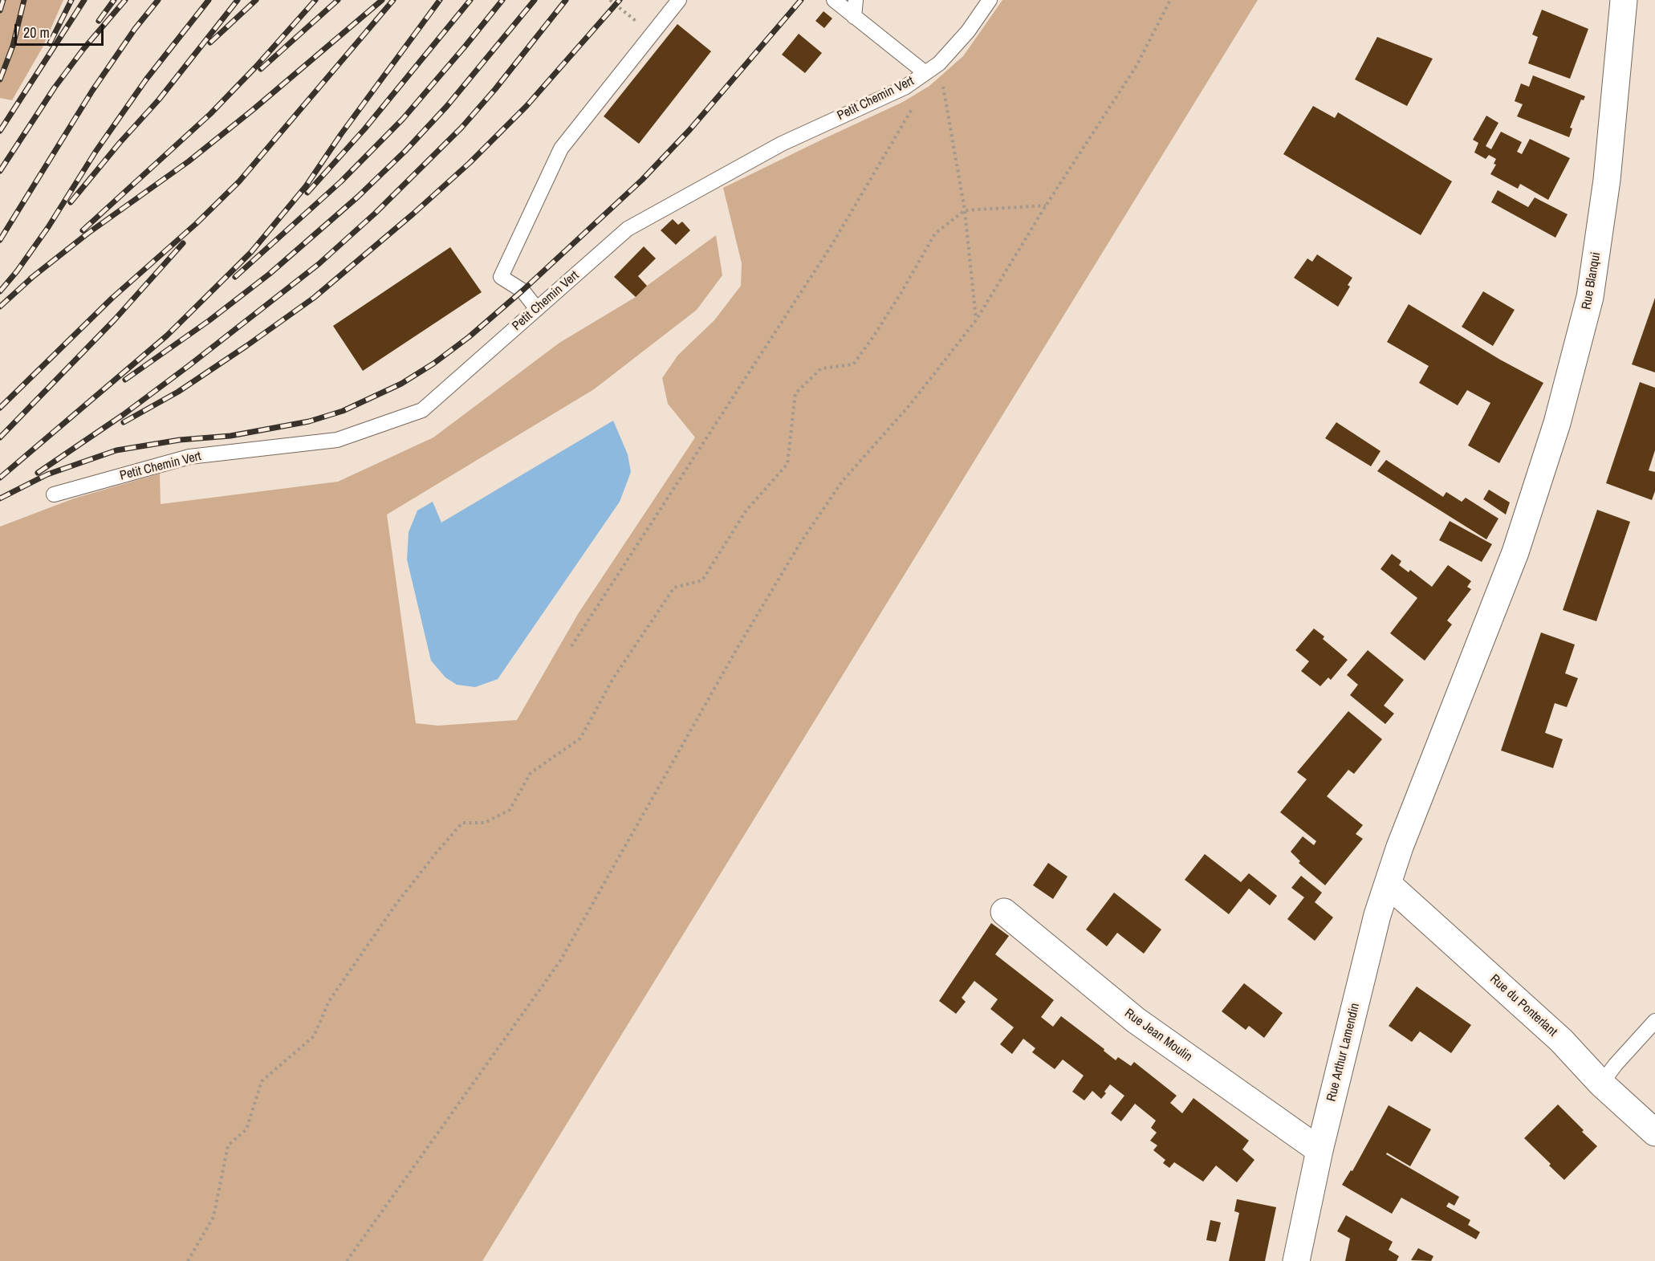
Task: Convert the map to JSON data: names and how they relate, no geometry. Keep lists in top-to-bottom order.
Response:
{
  "streets": {
    "street": [
      "Rue Blanqui",
      "Rue du Ponterlant",
      "Rue Jean Moulin",
      "Rue Arthur Lamendin"
    ],
    "lane": ["Petit Chemin Vert"]
  },
  "crossings": [
    ["Rue Blanqui", "Rue Arthur Lamendin"],
    ["Rue du Ponterlant", "Rue Arthur Lamendin"],
    ["Rue Jean Moulin", "Rue Arthur Lamendin"]
  ],
  "scale_bar": "20 m"
}
